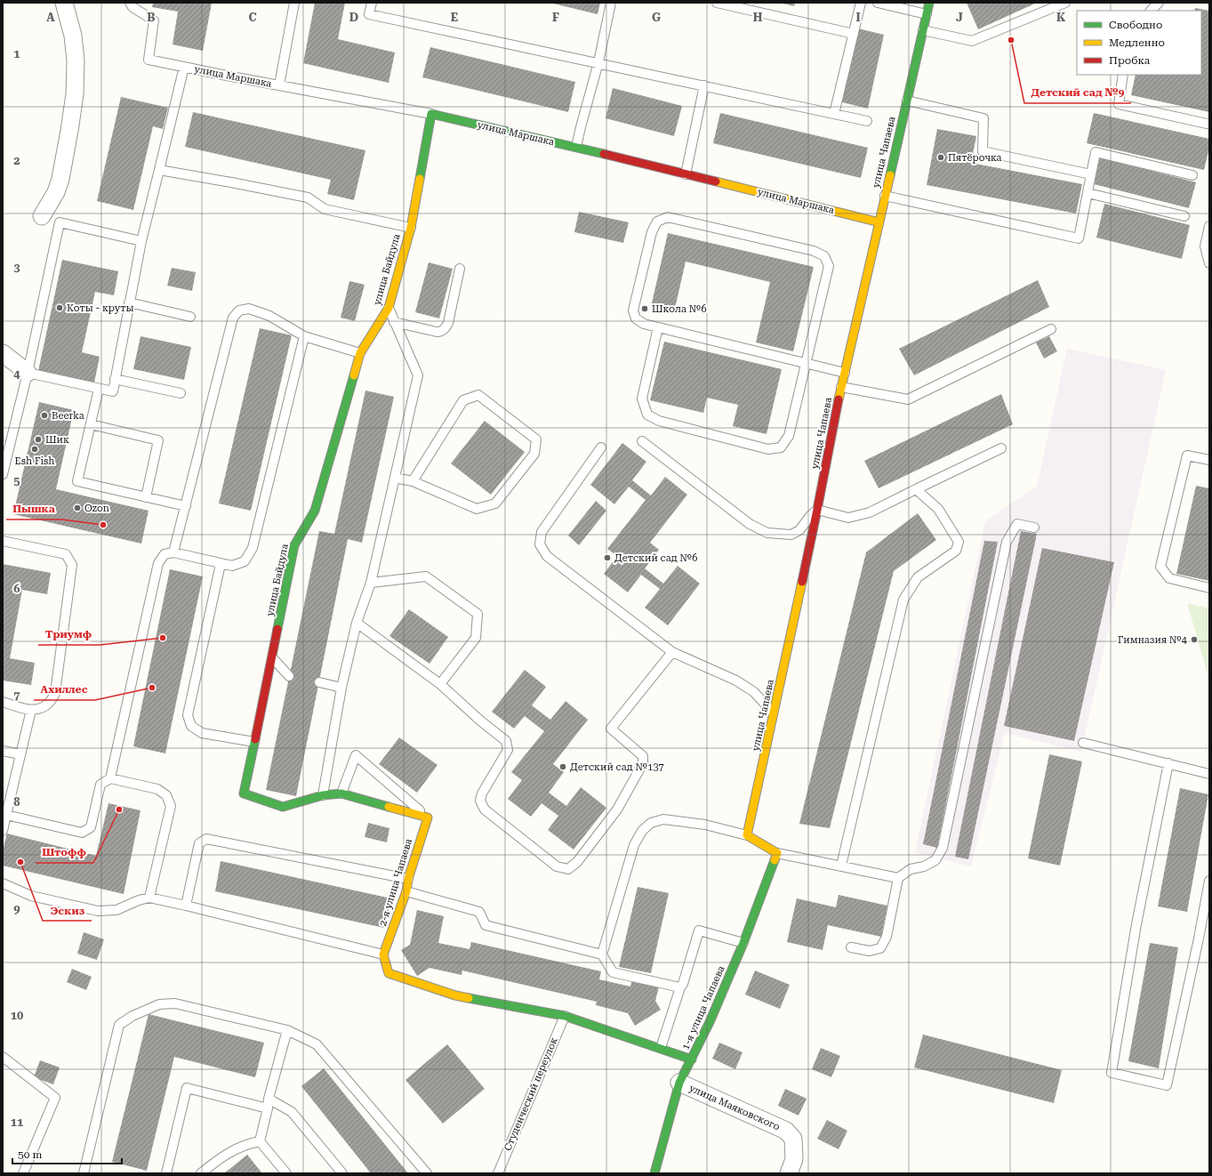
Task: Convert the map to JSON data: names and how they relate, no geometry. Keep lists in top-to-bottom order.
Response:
{
  "streets": {
    "street": [
      "улица Маршака",
      "улица Чапаева",
      "улица Байдула",
      "2-я улица Чапаева",
      "1-я улица Чапаева",
      "улица Маяковского"
    ],
    "lane": ["Студенческий переулок"]
  },
  "crossings": [
    ["улица Маршака", "улица Чапаева"],
    ["улица Маршака", "улица Байдула"],
    ["улица Байдула", "2-я улица Чапаева"],
    ["1-я улица Чапаева", "улица Маяковского"]
  ],
  "places": [
    "Детский сад №9",
    "Пятёрочка",
    "Коты - круты",
    "Школа №6",
    "Beerka",
    "Шик",
    "Esh Fish",
    "Ozon",
    "Пышка",
    "Детский сад №6",
    "Триумф",
    "Гимназия №4",
    "Ахиллес",
    "Детский сад №137",
    "Штофф",
    "Эскиз"
  ],
  "legend": ["Свободно", "Медленно", "Пробка"],
  "scale_bar": "50 m",
  "grid": {
    "columns": [
      "A",
      "B",
      "C",
      "D",
      "E",
      "F",
      "G",
      "H",
      "I",
      "J",
      "K"
    ],
    "rows": [
      "1",
      "2",
      "3",
      "4",
      "5",
      "6",
      "7",
      "8",
      "9",
      "10",
      "11"
    ]
  }
}
